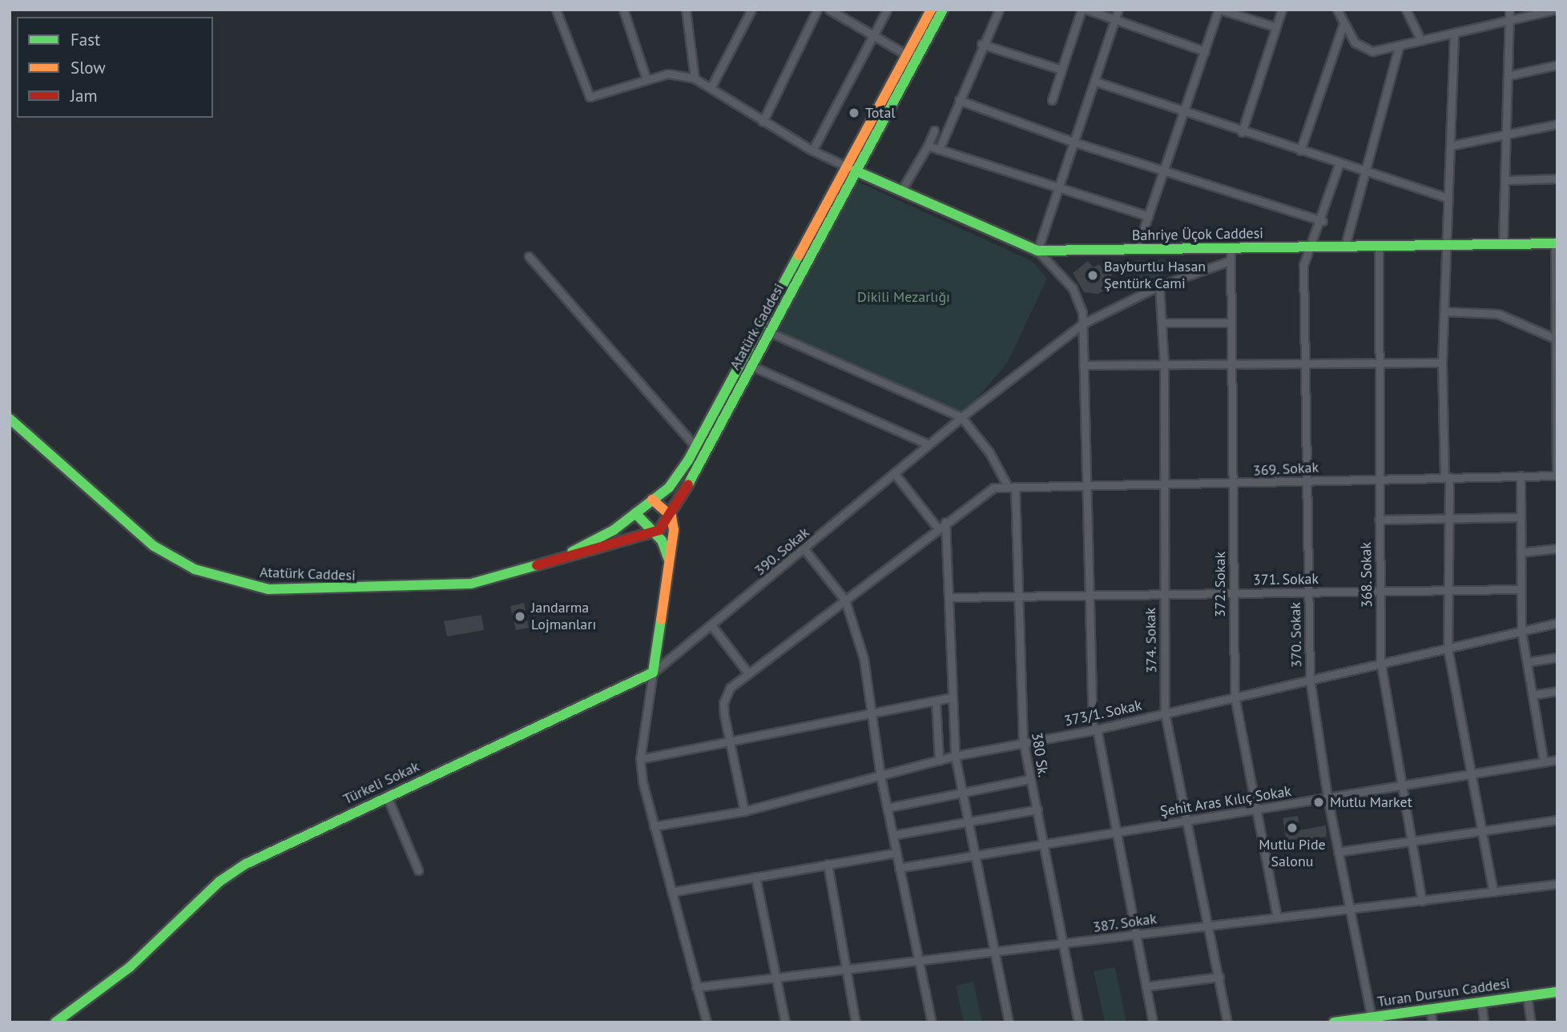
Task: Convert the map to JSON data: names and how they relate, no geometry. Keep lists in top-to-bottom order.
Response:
{
  "streets": {
    "main road": [
      "Bahriye Üçok Caddesi",
      "Atatürk Caddesi",
      "Türkeli Sokak",
      "Turan Dursun Caddesi"
    ],
    "street": [
      "369. Sokak",
      "390. Sokak",
      "368. Sokak",
      "371. Sokak",
      "372. Sokak",
      "370. Sokak",
      "374. Sokak",
      "373/1. Sokak",
      "380 Sk.",
      "Şehit Aras Kılıç Sokak",
      "387. Sokak"
    ]
  },
  "crossings": [
    ["Bahriye Üçok Caddesi", "Atatürk Caddesi"],
    ["Bahriye Üçok Caddesi", "368. Sokak"],
    ["Bahriye Üçok Caddesi", "372. Sokak"],
    ["Bahriye Üçok Caddesi", "370. Sokak"],
    ["369. Sokak", "368. Sokak"],
    ["369. Sokak", "372. Sokak"],
    ["369. Sokak", "370. Sokak"],
    ["369. Sokak", "374. Sokak"],
    ["369. Sokak", "373/1. Sokak"],
    ["369. Sokak", "380 Sk."],
    ["390. Sokak", "372. Sokak"],
    ["390. Sokak", "374. Sokak"],
    ["390. Sokak", "Türkeli Sokak"],
    ["368. Sokak", "371. Sokak"],
    ["368. Sokak", "373/1. Sokak"],
    ["368. Sokak", "Şehit Aras Kılıç Sokak"],
    ["368. Sokak", "387. Sokak"],
    ["371. Sokak", "372. Sokak"],
    ["371. Sokak", "370. Sokak"],
    ["371. Sokak", "374. Sokak"],
    ["371. Sokak", "380 Sk."],
    ["372. Sokak", "373/1. Sokak"],
    ["372. Sokak", "Şehit Aras Kılıç Sokak"],
    ["372. Sokak", "387. Sokak"],
    ["370. Sokak", "373/1. Sokak"],
    ["370. Sokak", "Şehit Aras Kılıç Sokak"],
    ["370. Sokak", "387. Sokak"],
    ["370. Sokak", "Turan Dursun Caddesi"],
    ["374. Sokak", "373/1. Sokak"],
    ["374. Sokak", "Şehit Aras Kılıç Sokak"],
    ["374. Sokak", "387. Sokak"],
    ["373/1. Sokak", "380 Sk."],
    ["380 Sk.", "Şehit Aras Kılıç Sokak"],
    ["380 Sk.", "387. Sokak"]
  ],
  "parks": ["Dikili Mezarlığı"],
  "places": [
    "Total",
    "Bayburtlu Hasan Şentürk Cami",
    "Jandarma Lojmanları",
    "Mutlu Market",
    "Mutlu Pide Salonu"
  ],
  "legend": ["Fast", "Slow", "Jam"]
}
